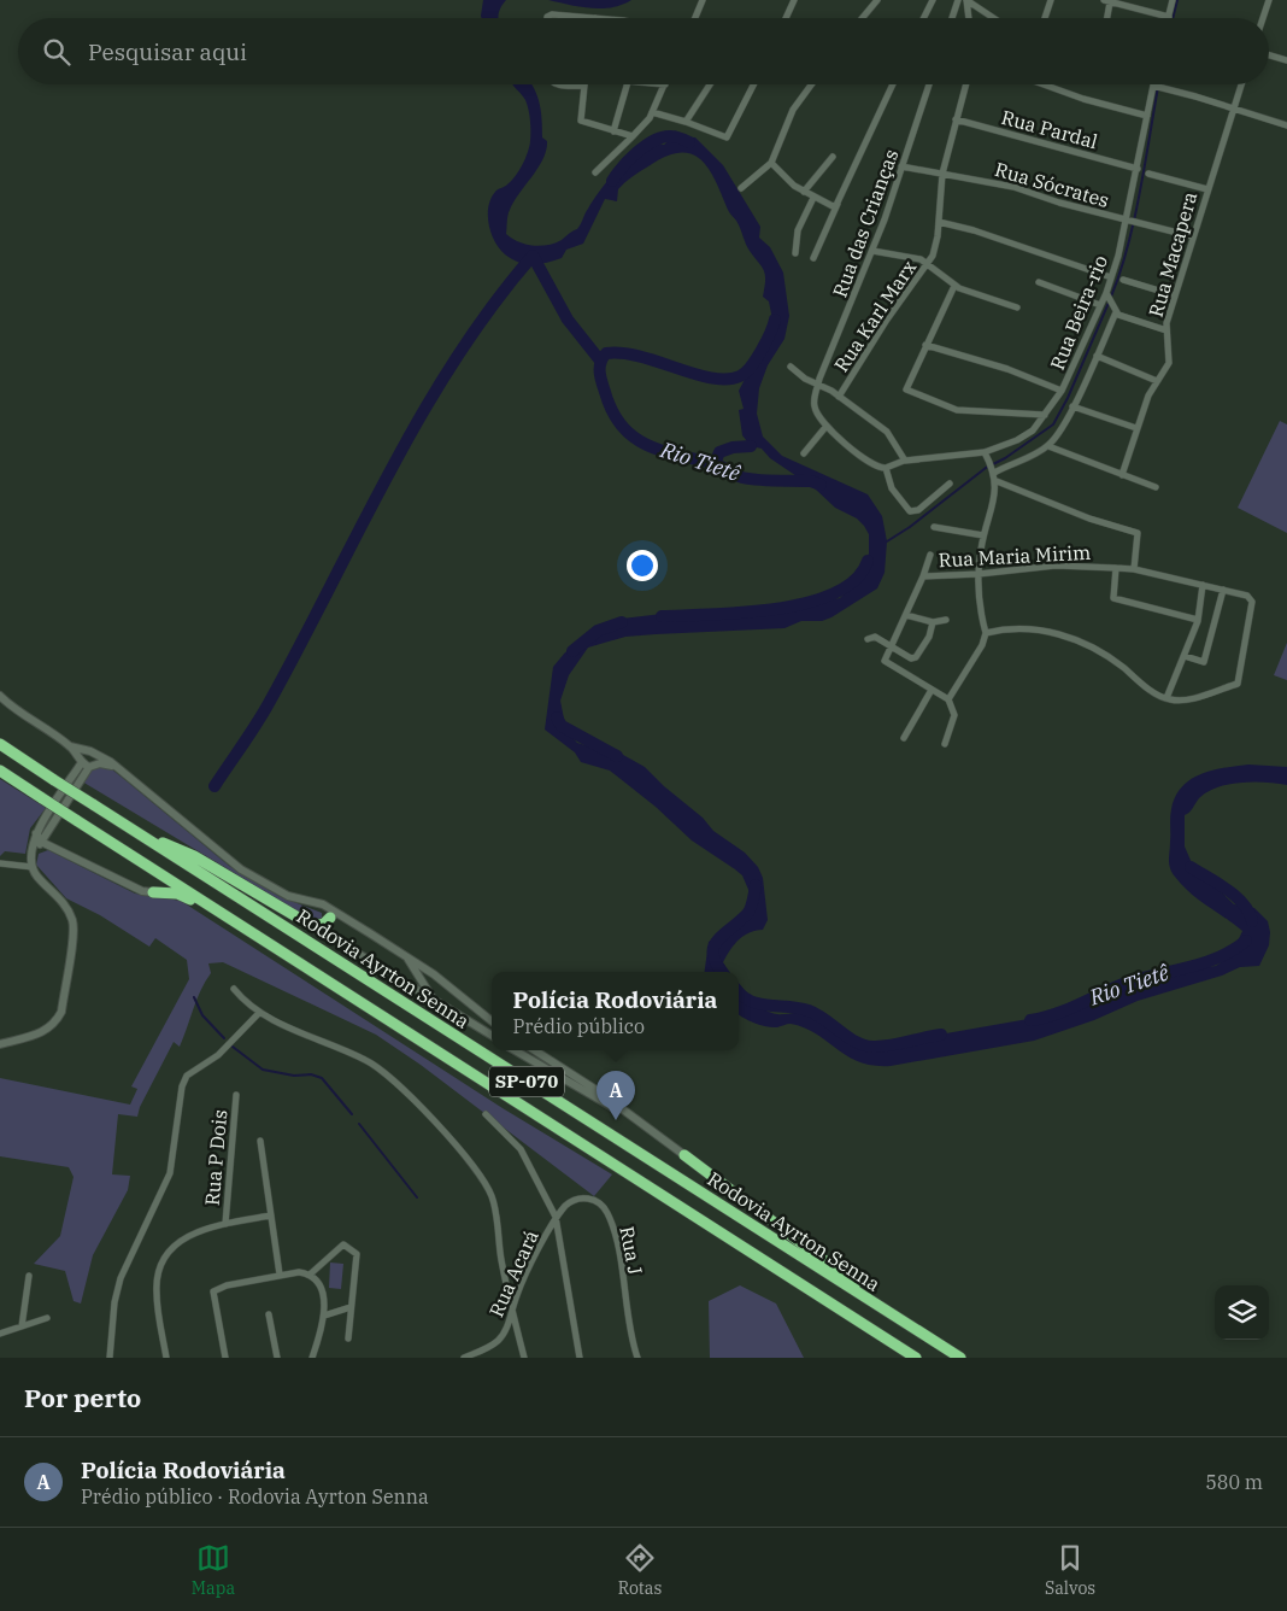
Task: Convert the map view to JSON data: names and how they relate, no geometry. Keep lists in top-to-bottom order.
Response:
{
  "streets": {
    "highway": ["Rodovia Ayrton Senna", "SP-070"],
    "street": [
      "Rua Pardal",
      "Rua Sócrates",
      "Rua das Crianças",
      "Rua Macapera",
      "Rua Beira-rio",
      "Rua Karl Marx",
      "Rua Maria Mirim",
      "Rua P Dois",
      "Rua J",
      "Rua Acará"
    ]
  },
  "crossings": [
    ["Rua Pardal", "Rua Beira-rio"],
    ["Rua Pardal", "Rua Karl Marx"],
    ["Rua Sócrates", "Rua das Crianças"],
    ["Rua Sócrates", "Rua Macapera"],
    ["Rua Sócrates", "Rua Beira-rio"],
    ["Rua Sócrates", "Rua Karl Marx"],
    ["Rua J", "Rua Acará"]
  ],
  "water": ["Rio Tietê"],
  "page": {
    "search": "Pesquisar aqui",
    "popup": ["Polícia Rodoviária", "Prédio público"],
    "pins": "A",
    "heading": "Por perto",
    "list": [
      {
        "mark": "A",
        "name": "Polícia Rodoviária",
        "note": "Prédio público · Rodovia Ayrton Senna",
        "value": "580 m"
      }
    ],
    "nav": ["Mapa", "Rotas", "Salvos"]
  }
}
